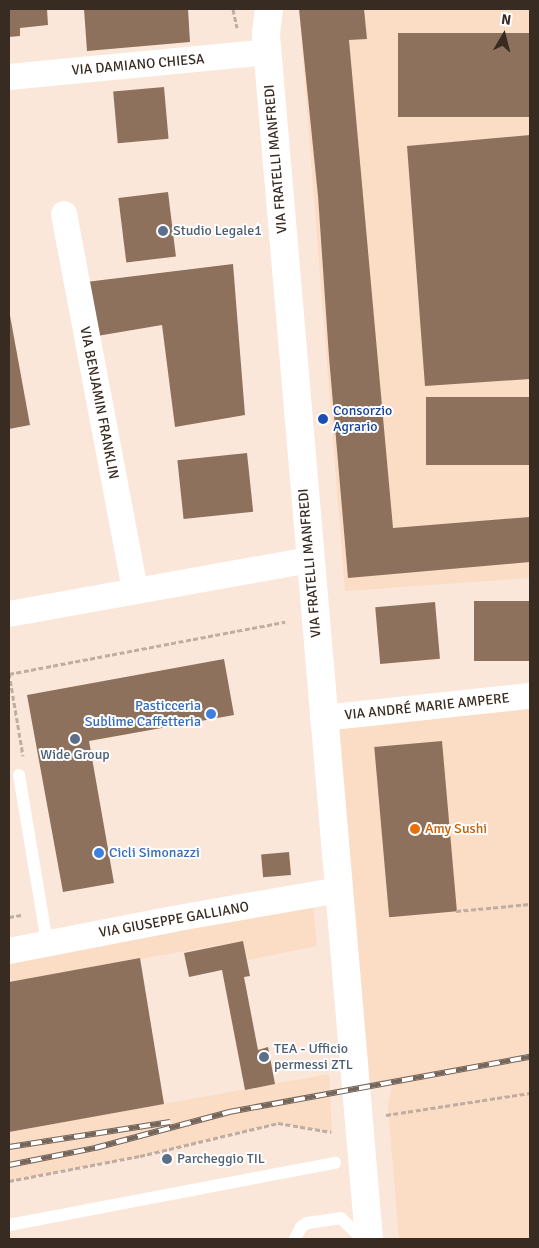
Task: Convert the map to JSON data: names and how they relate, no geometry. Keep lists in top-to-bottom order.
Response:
{
  "streets": {
    "main road": ["VIA FRATELLI MANFREDI"],
    "street": [
      "VIA DAMIANO CHIESA",
      "VIA BENJAMIN FRANKLIN",
      "VIA ANDRÉ MARIE AMPERE",
      "VIA GIUSEPPE GALLIANO"
    ]
  },
  "crossings": [
    ["VIA DAMIANO CHIESA", "VIA FRATELLI MANFREDI"],
    ["VIA FRATELLI MANFREDI", "VIA ANDRÉ MARIE AMPERE"],
    ["VIA FRATELLI MANFREDI", "VIA GIUSEPPE GALLIANO"]
  ],
  "places": [
    "Studio Legale1",
    "Consorzio Agrario",
    "Pasticceria Sublime Caffetteria",
    "Wide Group",
    "Amy Sushi",
    "Cicli Simonazzi",
    "TEA - Ufficio permessi ZTL",
    "Parcheggio TIL"
  ],
  "north": "top"
}
